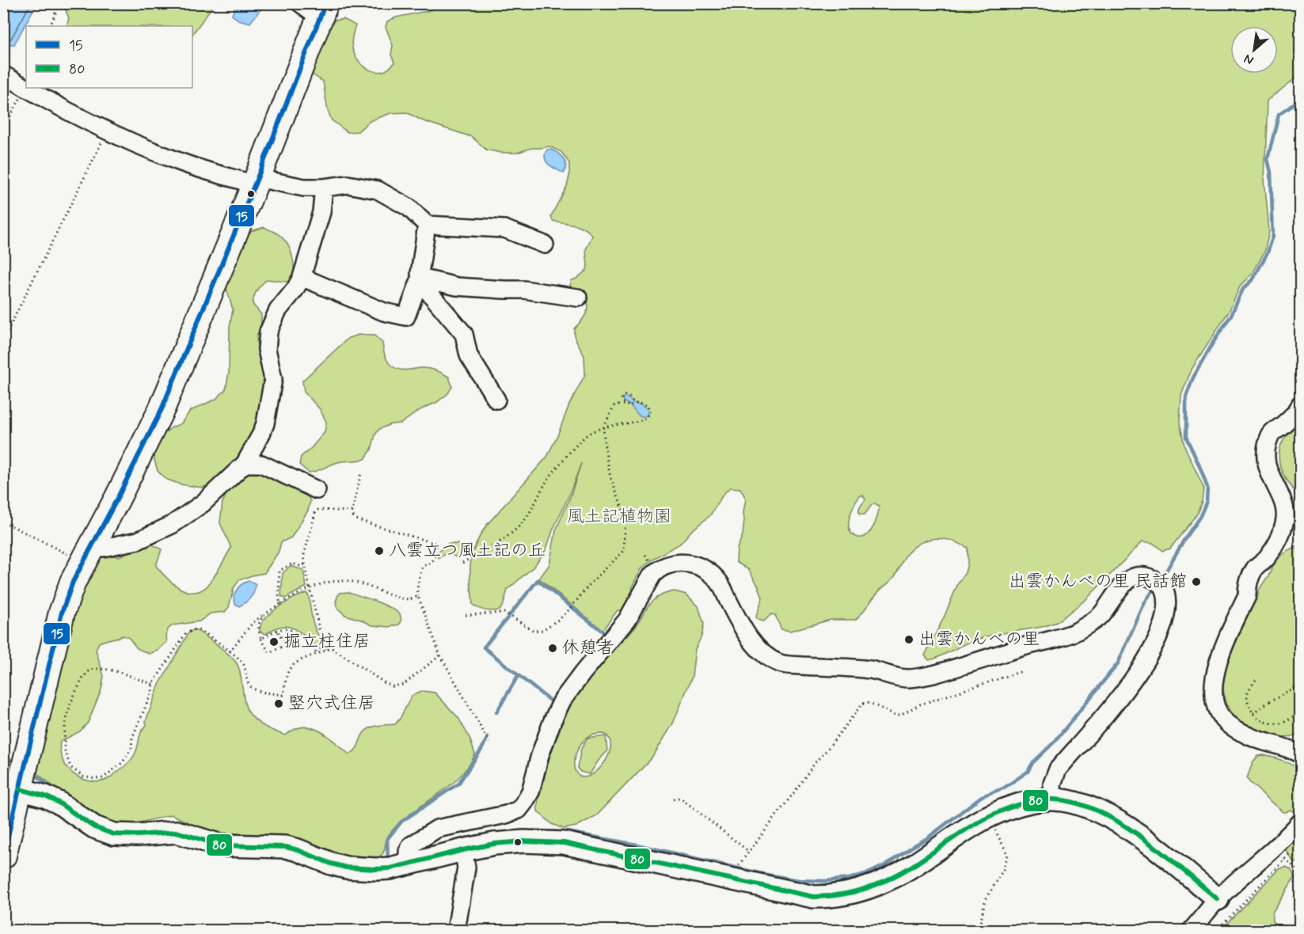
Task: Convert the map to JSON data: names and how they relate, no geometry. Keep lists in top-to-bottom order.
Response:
{
  "parks": ["風土記植物園"],
  "places": [
    "八雲立つ風土記の丘",
    "出雲かんべの里 民話館",
    "出雲かんべの里",
    "掘立柱住居",
    "休憩者",
    "竪穴式住居"
  ],
  "lines": ["transit line 15", "transit line 80"],
  "legend": ["15", "80"],
  "north": "bottom left"
}
